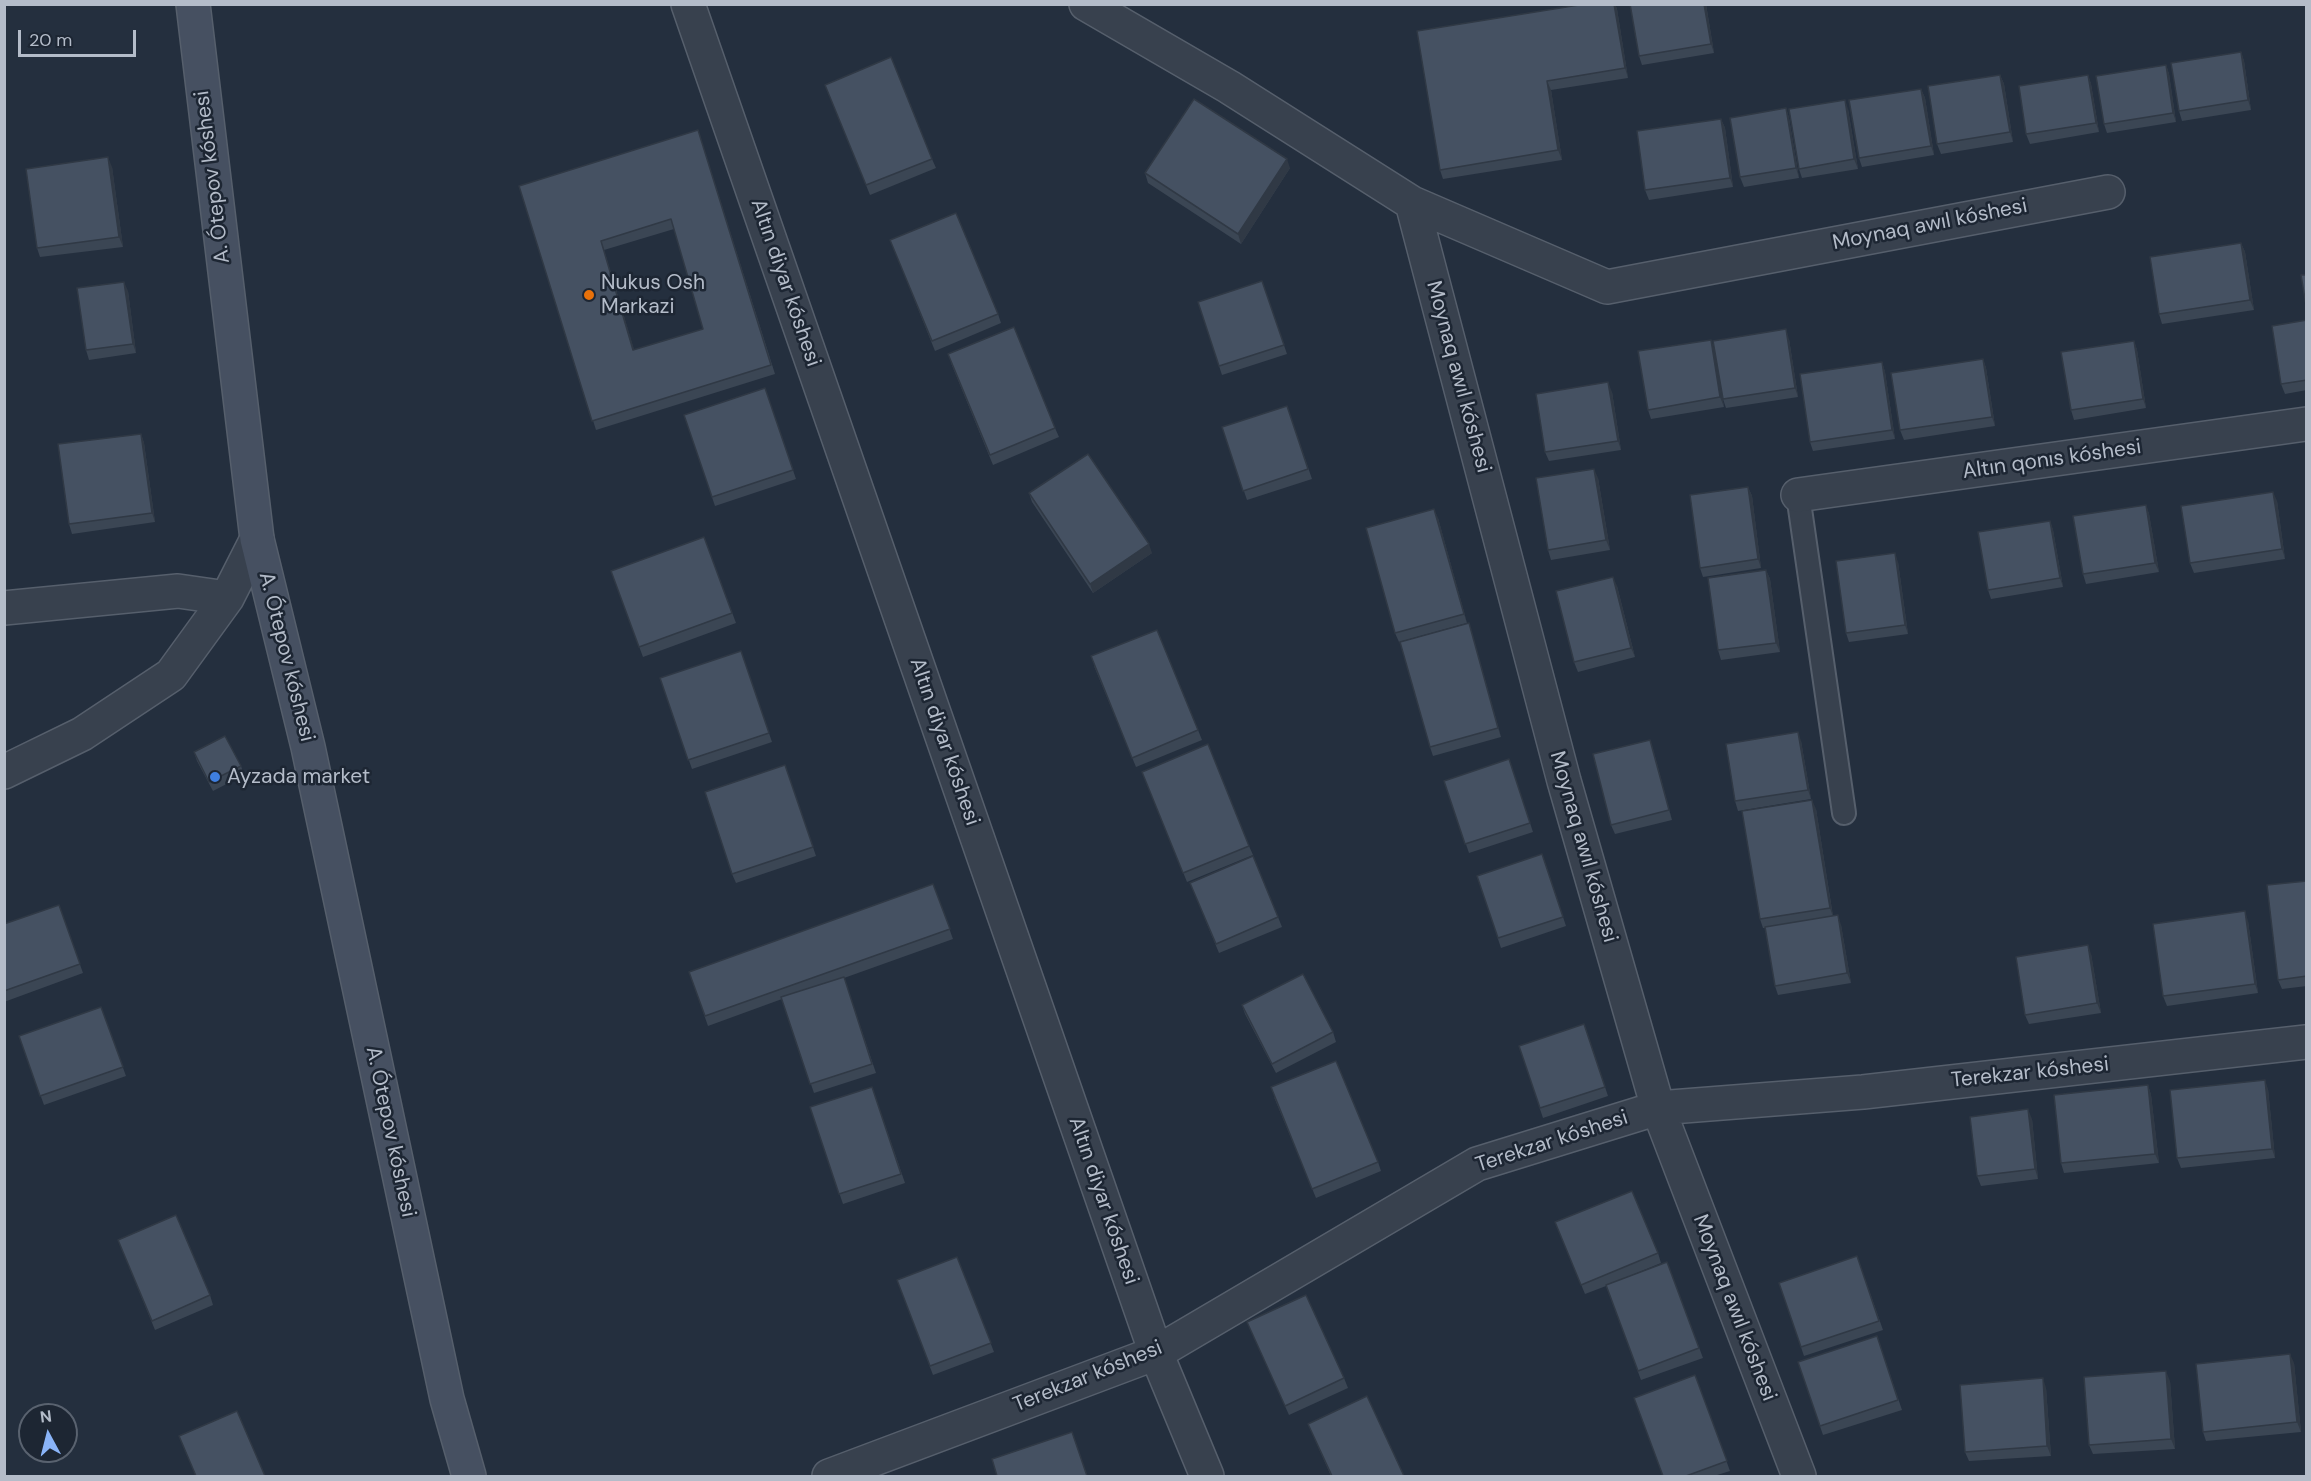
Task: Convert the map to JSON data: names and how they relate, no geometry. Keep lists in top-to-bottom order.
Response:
{
  "streets": {
    "street": [
      "A. Ótepov kóshesi",
      "Moynaq awıl kóshesi",
      "Altın diyar kóshesi",
      "Altın qonıs kóshesi",
      "Terekzar kóshesi"
    ]
  },
  "crossings": [
    ["Moynaq awıl kóshesi", "Terekzar kóshesi"],
    ["Altın diyar kóshesi", "Terekzar kóshesi"]
  ],
  "places": ["Nukus Osh Markazi", "Ayzada market"],
  "scale_bar": "20 m",
  "north": "top"
}
